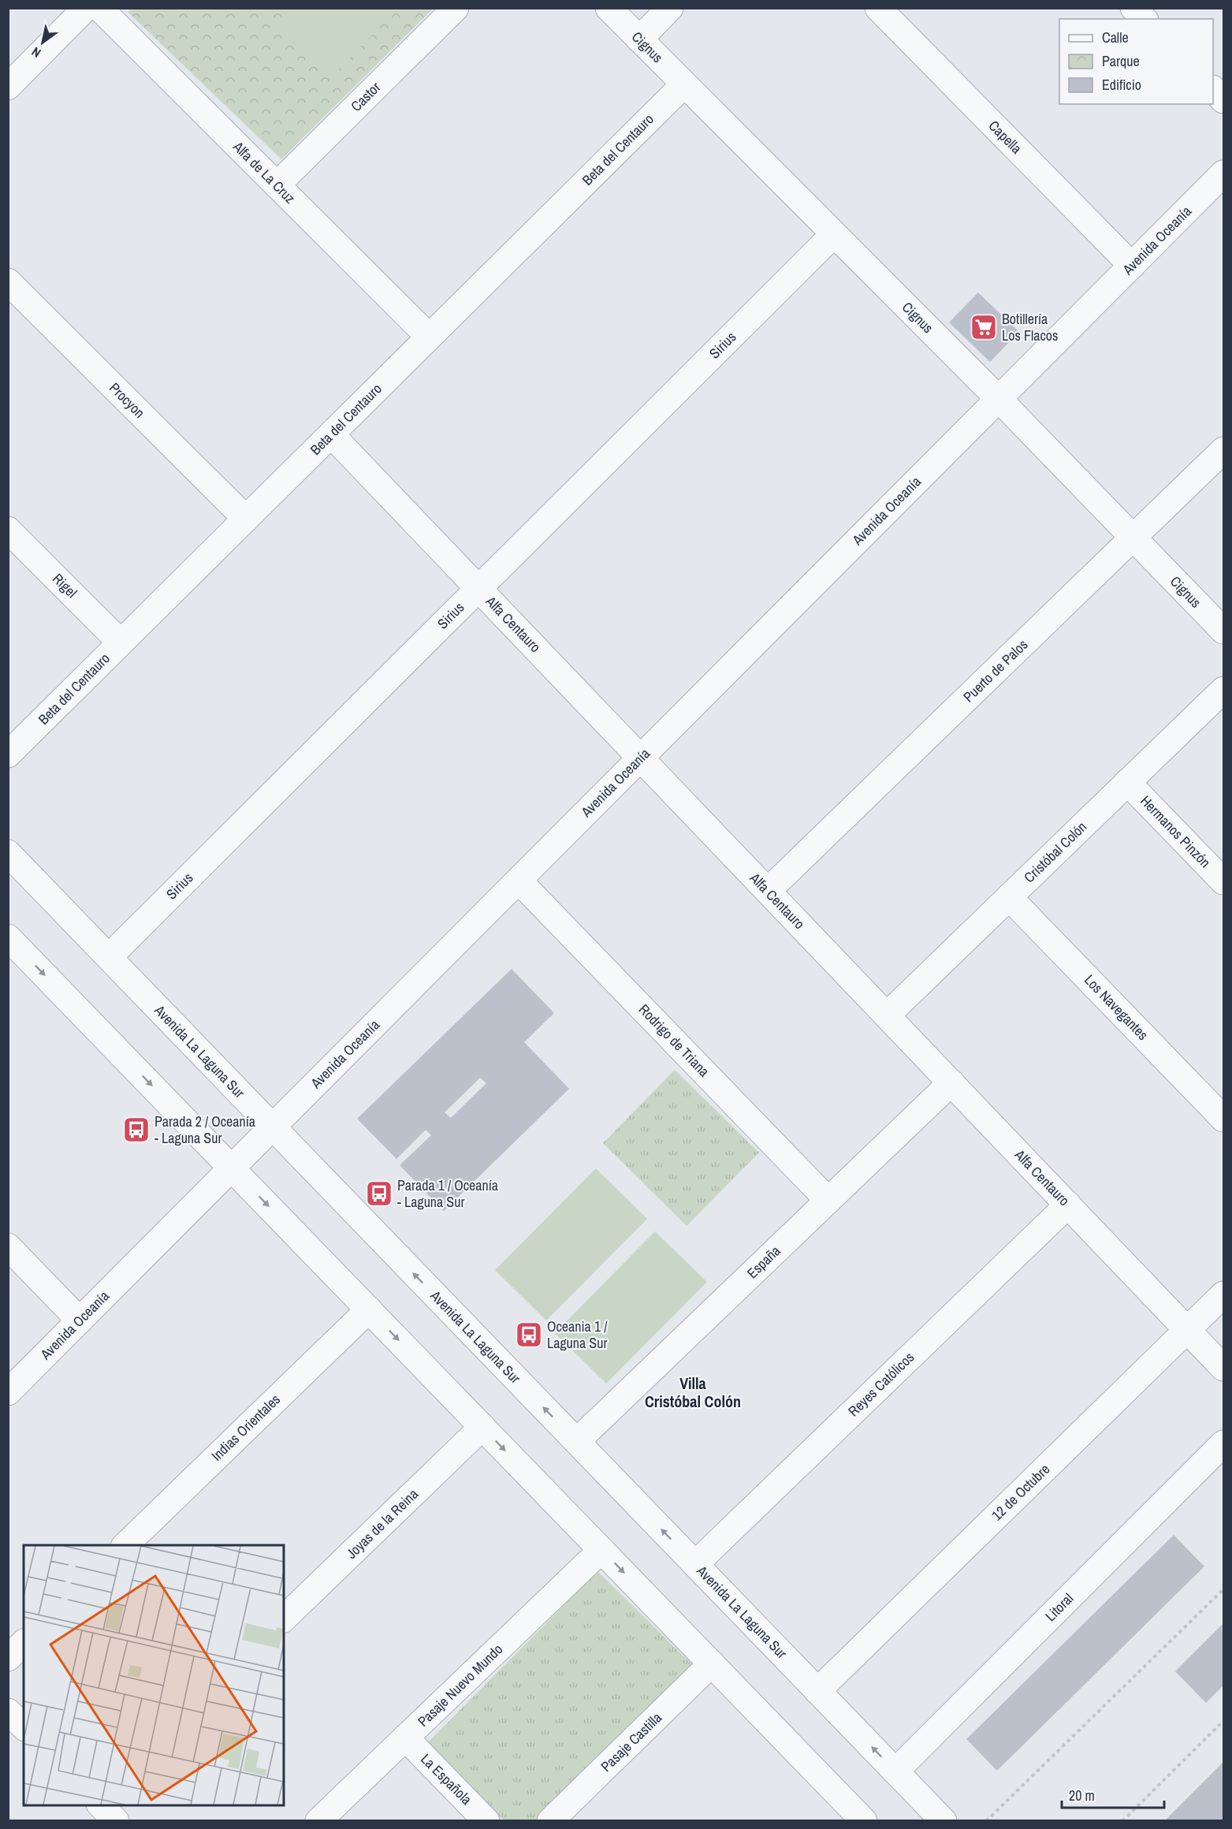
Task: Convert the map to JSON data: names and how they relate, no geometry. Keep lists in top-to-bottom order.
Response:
{
  "streets": {
    "street": [
      "Cignus",
      "Castor",
      "Capella",
      "Beta del Centauro",
      "Alfa de La Cruz",
      "Avenida Oceanía",
      "Sirius",
      "Procyon",
      "Rigel",
      "Alfa Centauro",
      "Puerto de Palos",
      "Hermanos Pinzón",
      "Cristóbal Colón",
      "Los Navegantes",
      "Rodrigo de Triana",
      "Avenida La Laguna Sur",
      "España",
      "Reyes Católicos",
      "Indias Orientales",
      "12 de Octubre",
      "Joyas de la Reina",
      "Litoral",
      "Pasaje Nuevo Mundo",
      "Pasaje Castilla",
      "La Española"
    ]
  },
  "crossings": [
    ["Cignus", "Beta del Centauro"],
    ["Cignus", "Avenida Oceanía"],
    ["Cignus", "Sirius"],
    ["Cignus", "Puerto de Palos"],
    ["Castor", "Alfa de La Cruz"],
    ["Capella", "Avenida Oceanía"],
    ["Beta del Centauro", "Alfa de La Cruz"],
    ["Beta del Centauro", "Procyon"],
    ["Beta del Centauro", "Rigel"],
    ["Beta del Centauro", "Alfa Centauro"],
    ["Avenida Oceanía", "Alfa Centauro"],
    ["Avenida Oceanía", "Rodrigo de Triana"],
    ["Avenida Oceanía", "Avenida La Laguna Sur"],
    ["Sirius", "Alfa Centauro"],
    ["Sirius", "Avenida La Laguna Sur"],
    ["Alfa Centauro", "Puerto de Palos"],
    ["Alfa Centauro", "Cristóbal Colón"],
    ["Alfa Centauro", "España"],
    ["Alfa Centauro", "Reyes Católicos"],
    ["Alfa Centauro", "12 de Octubre"],
    ["Hermanos Pinzón", "Cristóbal Colón"],
    ["Cristóbal Colón", "Los Navegantes"],
    ["Rodrigo de Triana", "España"],
    ["Avenida La Laguna Sur", "España"],
    ["Avenida La Laguna Sur", "Reyes Católicos"],
    ["Avenida La Laguna Sur", "12 de Octubre"],
    ["Avenida La Laguna Sur", "Litoral"],
    ["Pasaje Nuevo Mundo", "La Española"]
  ],
  "districts": ["Villa Cristóbal Colón"],
  "places": {
    "supermarket": ["Botillería Los Flacos"],
    "bus stop": ["Parada 2 / Oceanía - Laguna Sur", "Parada 1 / Oceanía - Laguna Sur", "Oceania 1 / Laguna Sur"]
  },
  "legend": ["Calle", "Parque", "Edificio"],
  "scale_bar": "20 m",
  "north": "bottom left"
}
